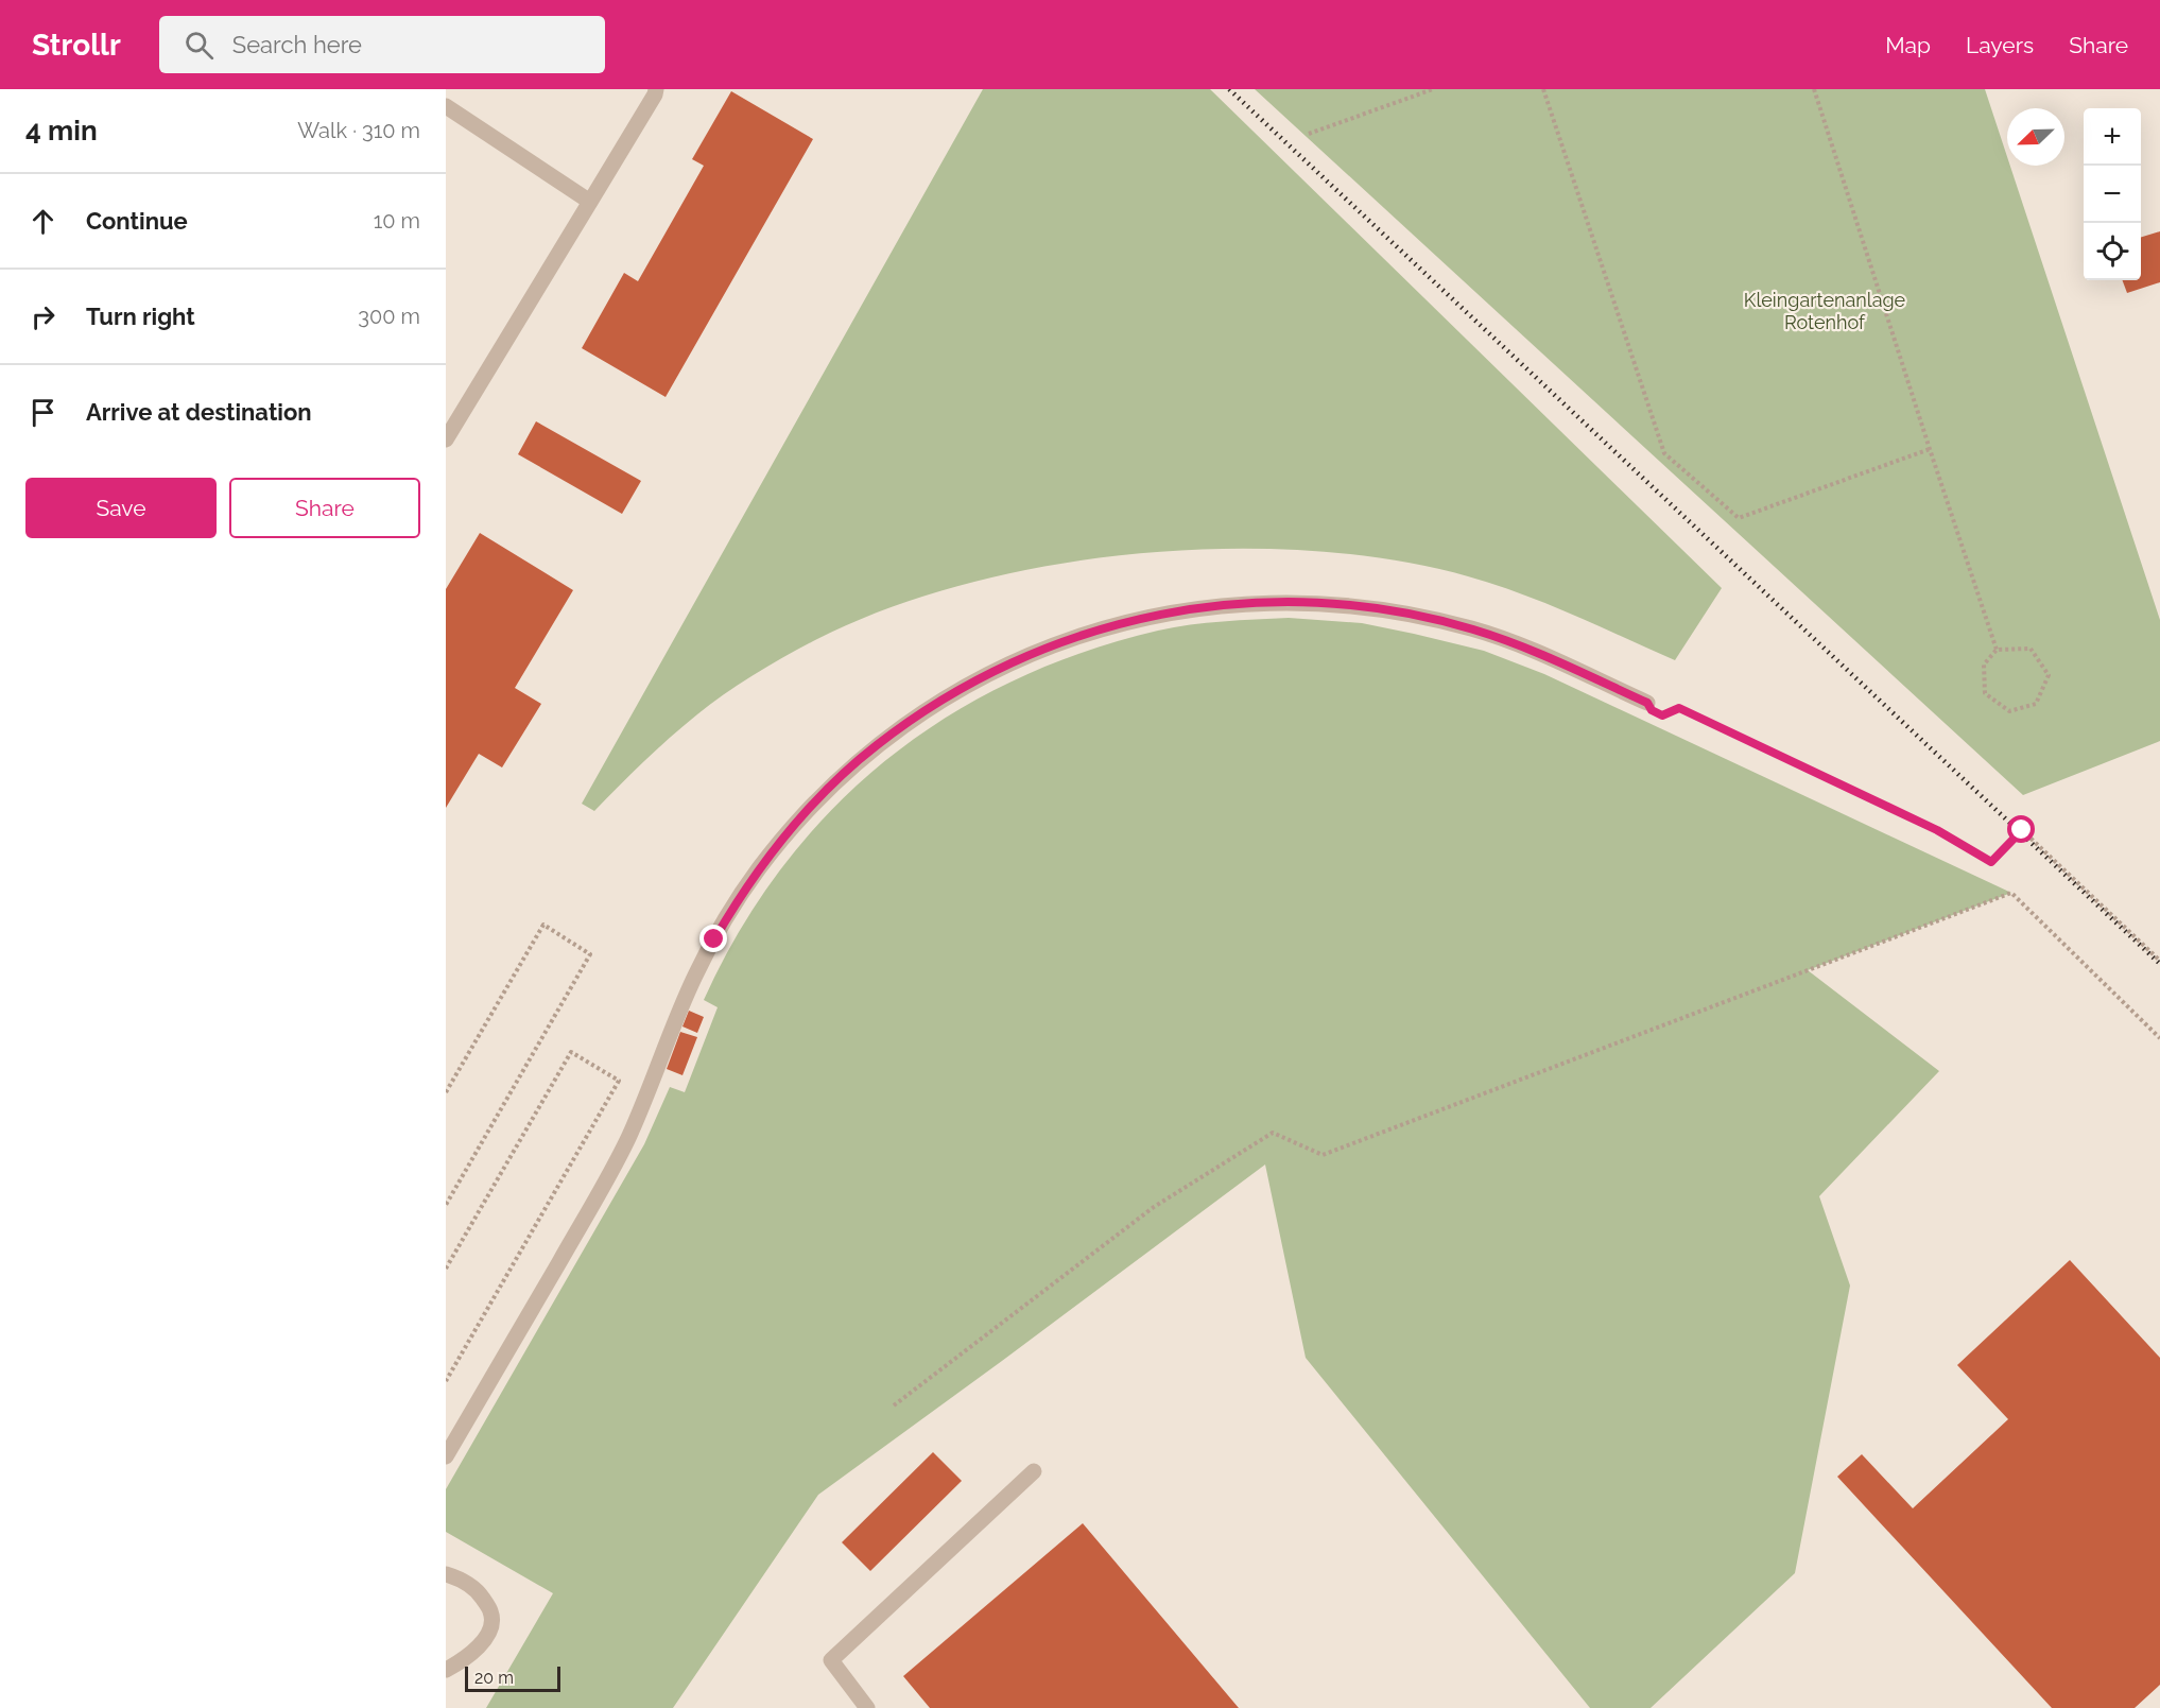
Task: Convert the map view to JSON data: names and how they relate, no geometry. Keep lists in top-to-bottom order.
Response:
{
  "parks": ["Kleingartenanlage Rotenhof"],
  "scale_bar": "20 m",
  "north": "bottom left",
  "page": {
    "header": "Strollr",
    "search": "Search here",
    "nav": ["Map", "Layers", "Share"],
    "heading": ["4 min", "Walk · 310 m"],
    "map_buttons": ["+", "−"],
    "list": [
      ["Continue", "10 m"],
      ["Turn right", "300 m"],
      "Arrive at destination"
    ],
    "buttons": ["Save", "Share"],
    "scale": "20 m"
  }
}
